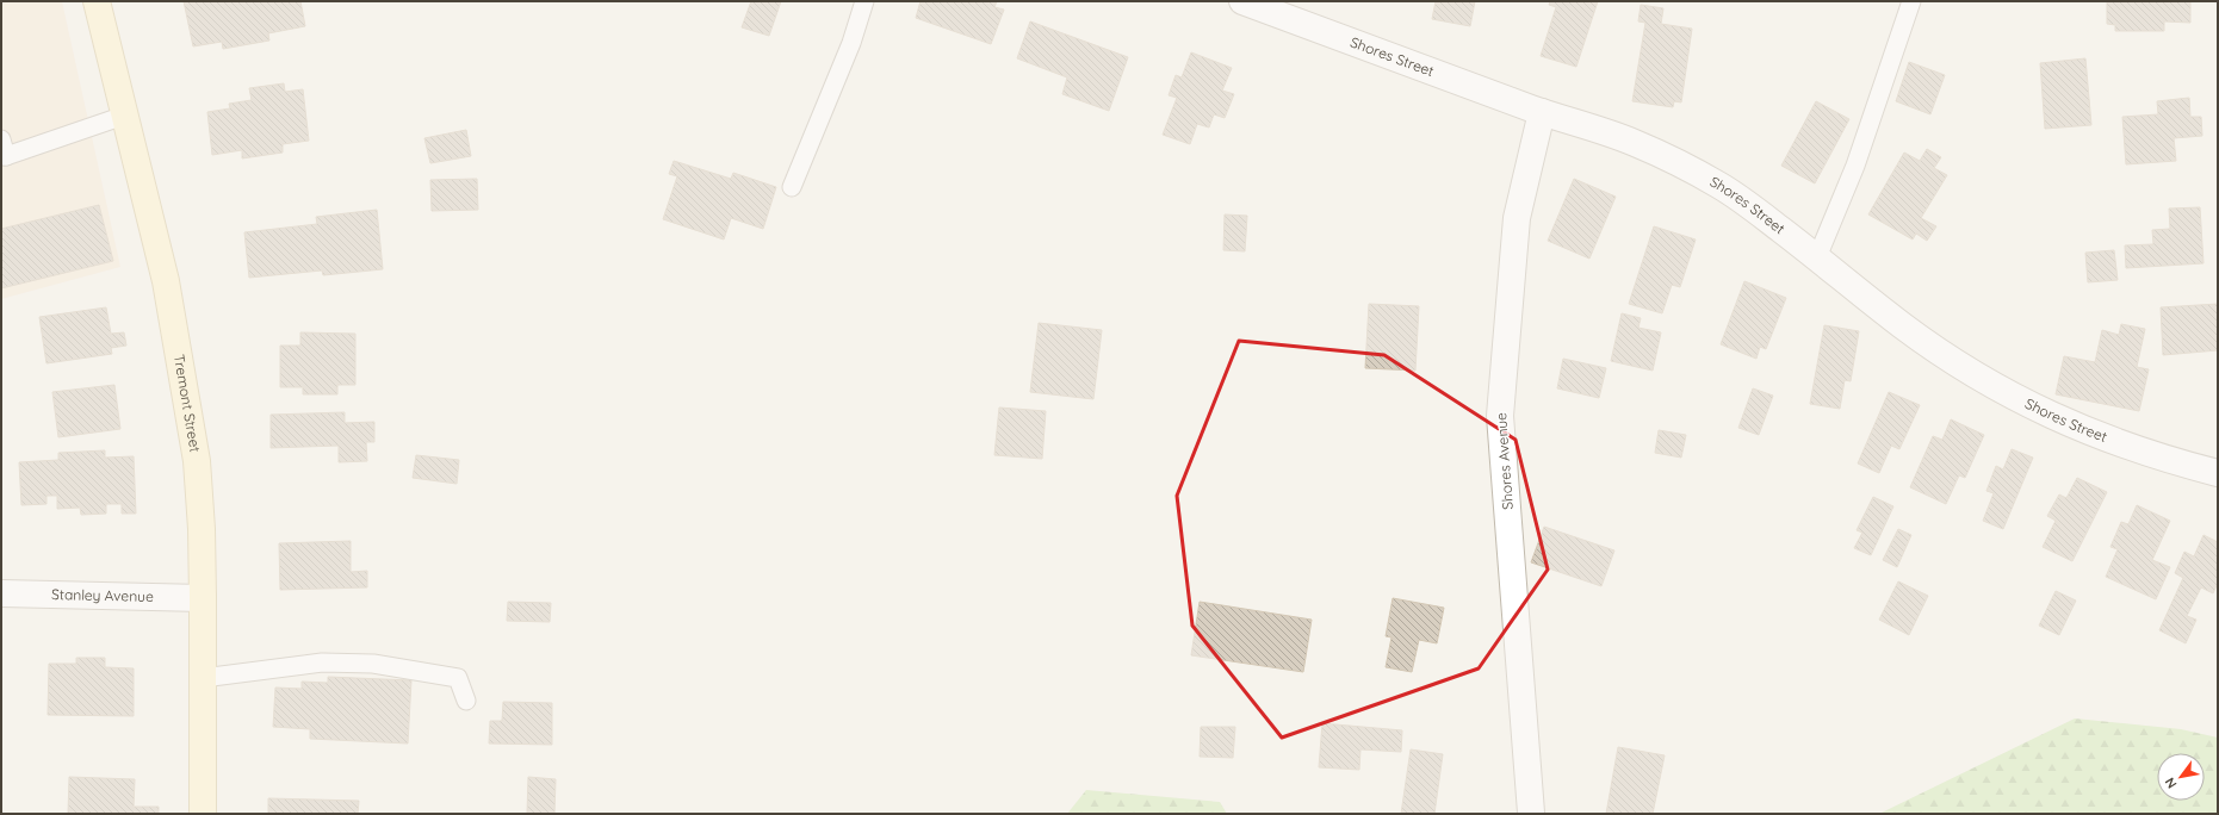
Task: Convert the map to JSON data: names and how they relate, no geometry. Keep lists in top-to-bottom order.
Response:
{
  "streets": {
    "main road": ["Tremont Street"],
    "street": ["Shores Street", "Shores Avenue", "Stanley Avenue"]
  },
  "crossings": [
    ["Shores Street", "Shores Avenue"],
    ["Tremont Street", "Stanley Avenue"]
  ],
  "north": "bottom left"
}
